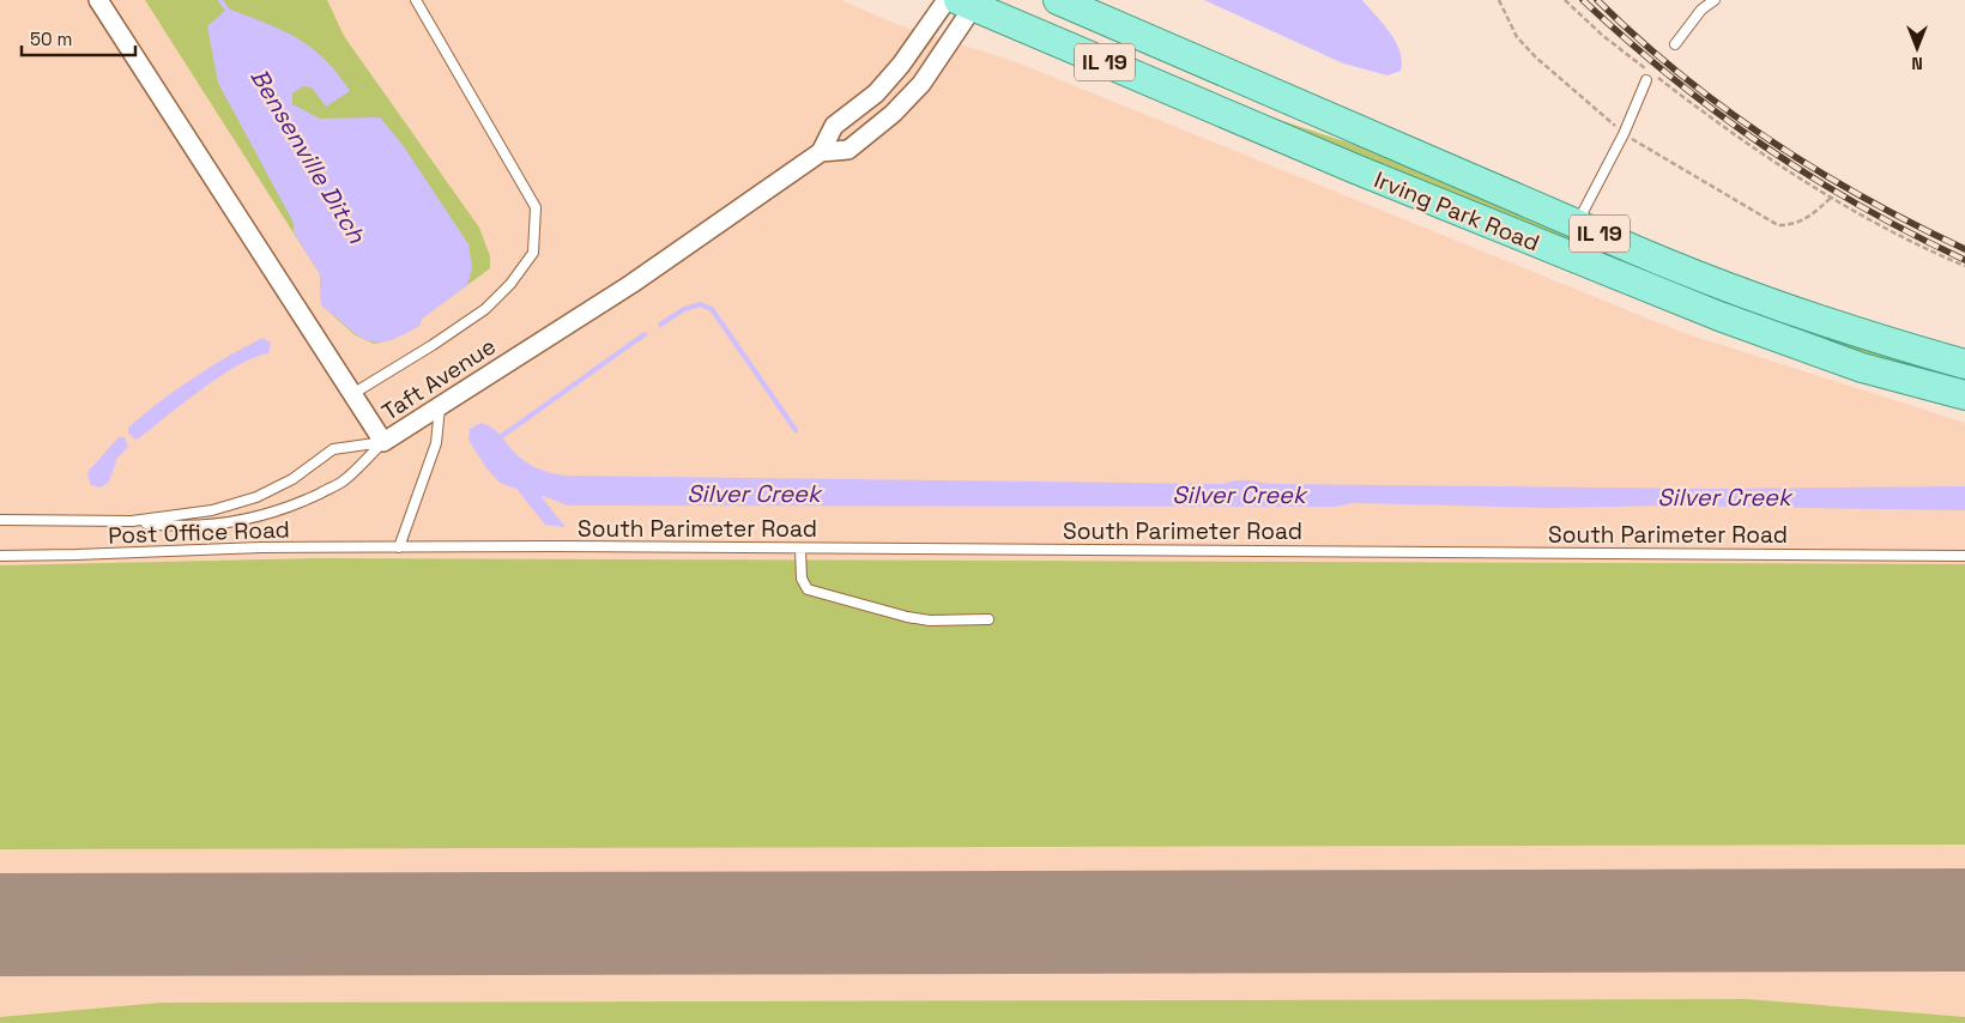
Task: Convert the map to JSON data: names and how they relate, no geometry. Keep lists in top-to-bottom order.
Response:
{
  "streets": {
    "main road": ["IL 19", "Irving Park Road"],
    "street": ["Taft Avenue"],
    "lane": ["South Parimeter Road", "Post Office Road"]
  },
  "crossings": [
    ["Irving Park Road", "Taft Avenue"],
    ["South Parimeter Road", "Post Office Road"]
  ],
  "water": ["Bensenville Ditch", "Silver Creek"],
  "scale_bar": "50 m",
  "north": "bottom"
}
